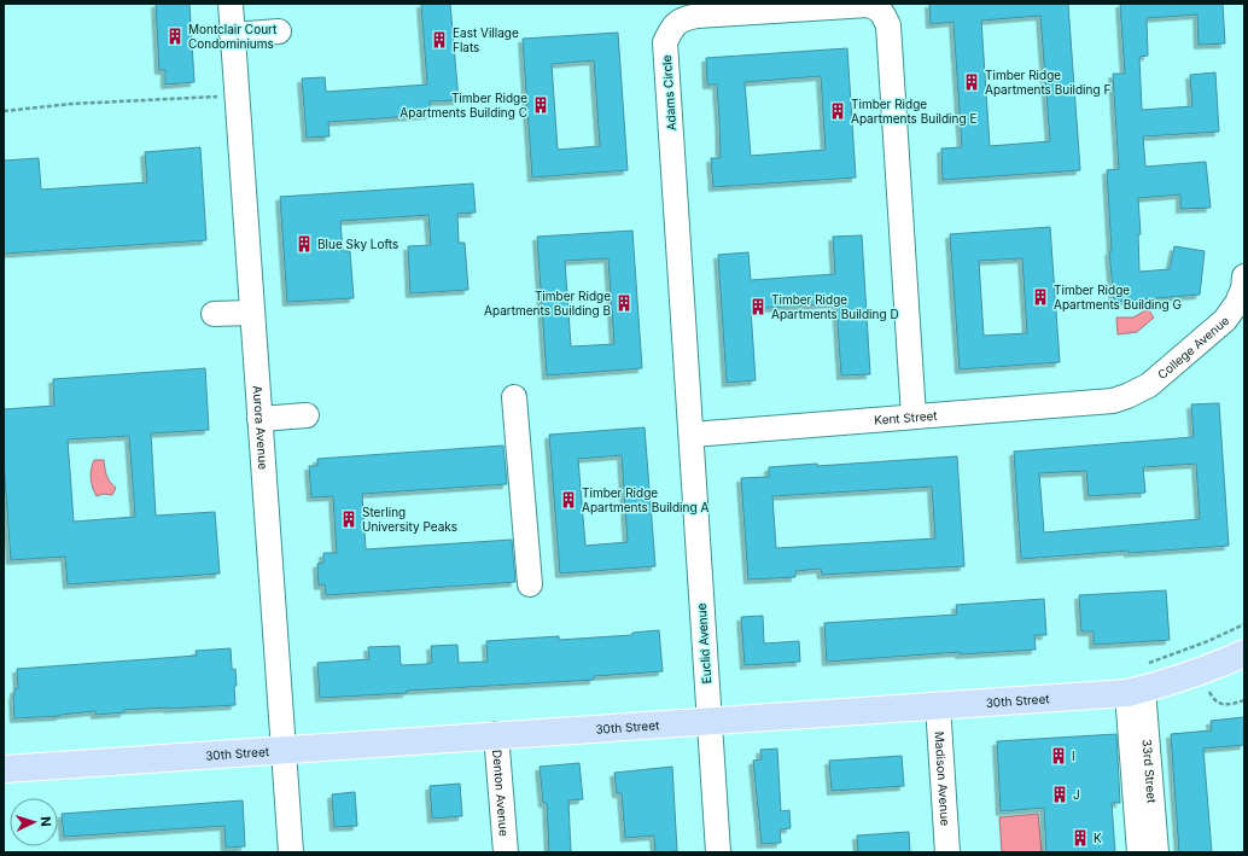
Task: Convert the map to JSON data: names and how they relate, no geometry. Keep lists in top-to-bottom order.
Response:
{
  "streets": {
    "main road": ["30th Street"],
    "street": [
      "Adams Circle",
      "College Avenue",
      "Kent Street",
      "Aurora Avenue",
      "Euclid Avenue",
      "33rd Street",
      "Madison Avenue",
      "Denton Avenue"
    ]
  },
  "crossings": [
    ["Adams Circle", "Kent Street"],
    ["Adams Circle", "Euclid Avenue"],
    ["College Avenue", "Kent Street"],
    ["Kent Street", "Euclid Avenue"],
    ["Aurora Avenue", "30th Street"],
    ["Euclid Avenue", "30th Street"],
    ["30th Street", "33rd Street"],
    ["30th Street", "Madison Avenue"],
    ["30th Street", "Denton Avenue"]
  ],
  "places": {
    "building": [
      "Montclair Court Condominiums",
      "East Village Flats",
      "Timber Ridge Apartments Building F",
      "Timber Ridge Apartments Building C",
      "Timber Ridge Apartments Building E",
      "Blue Sky Lofts",
      "Timber Ridge Apartments Building G",
      "Timber Ridge Apartments Building B",
      "Timber Ridge Apartments Building D",
      "Timber Ridge Apartments Building A",
      "Sterling University Peaks",
      "I",
      "J",
      "K"
    ]
  },
  "north": "right"
}
